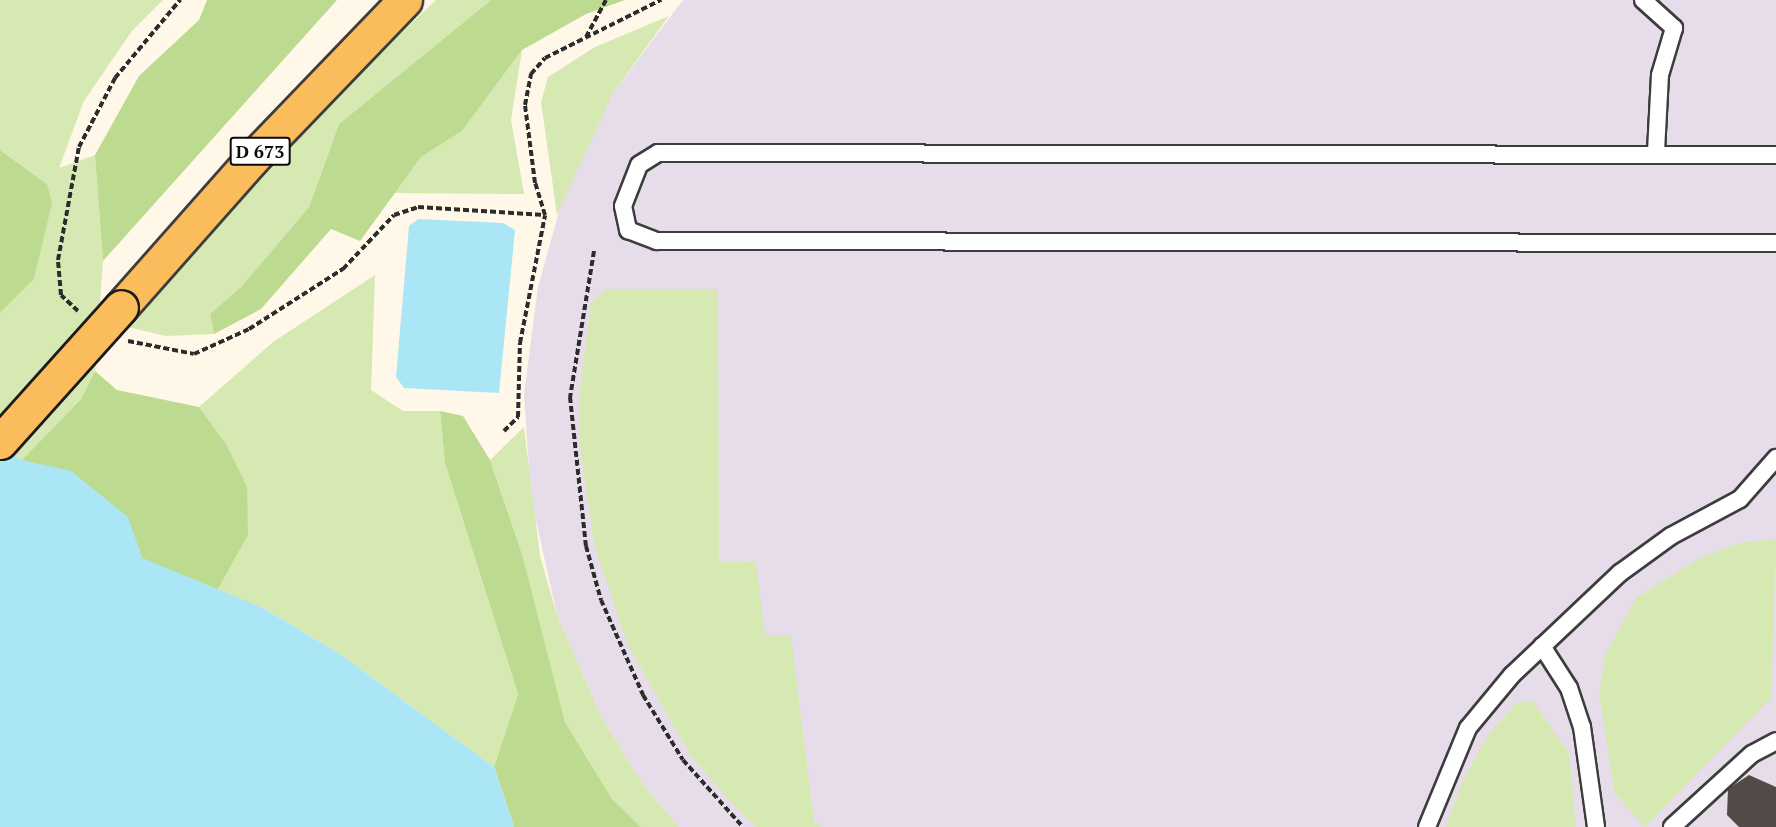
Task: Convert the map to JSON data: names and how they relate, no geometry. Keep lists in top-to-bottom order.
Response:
{
  "streets": {
    "main road": ["D 673"]
  }
}
